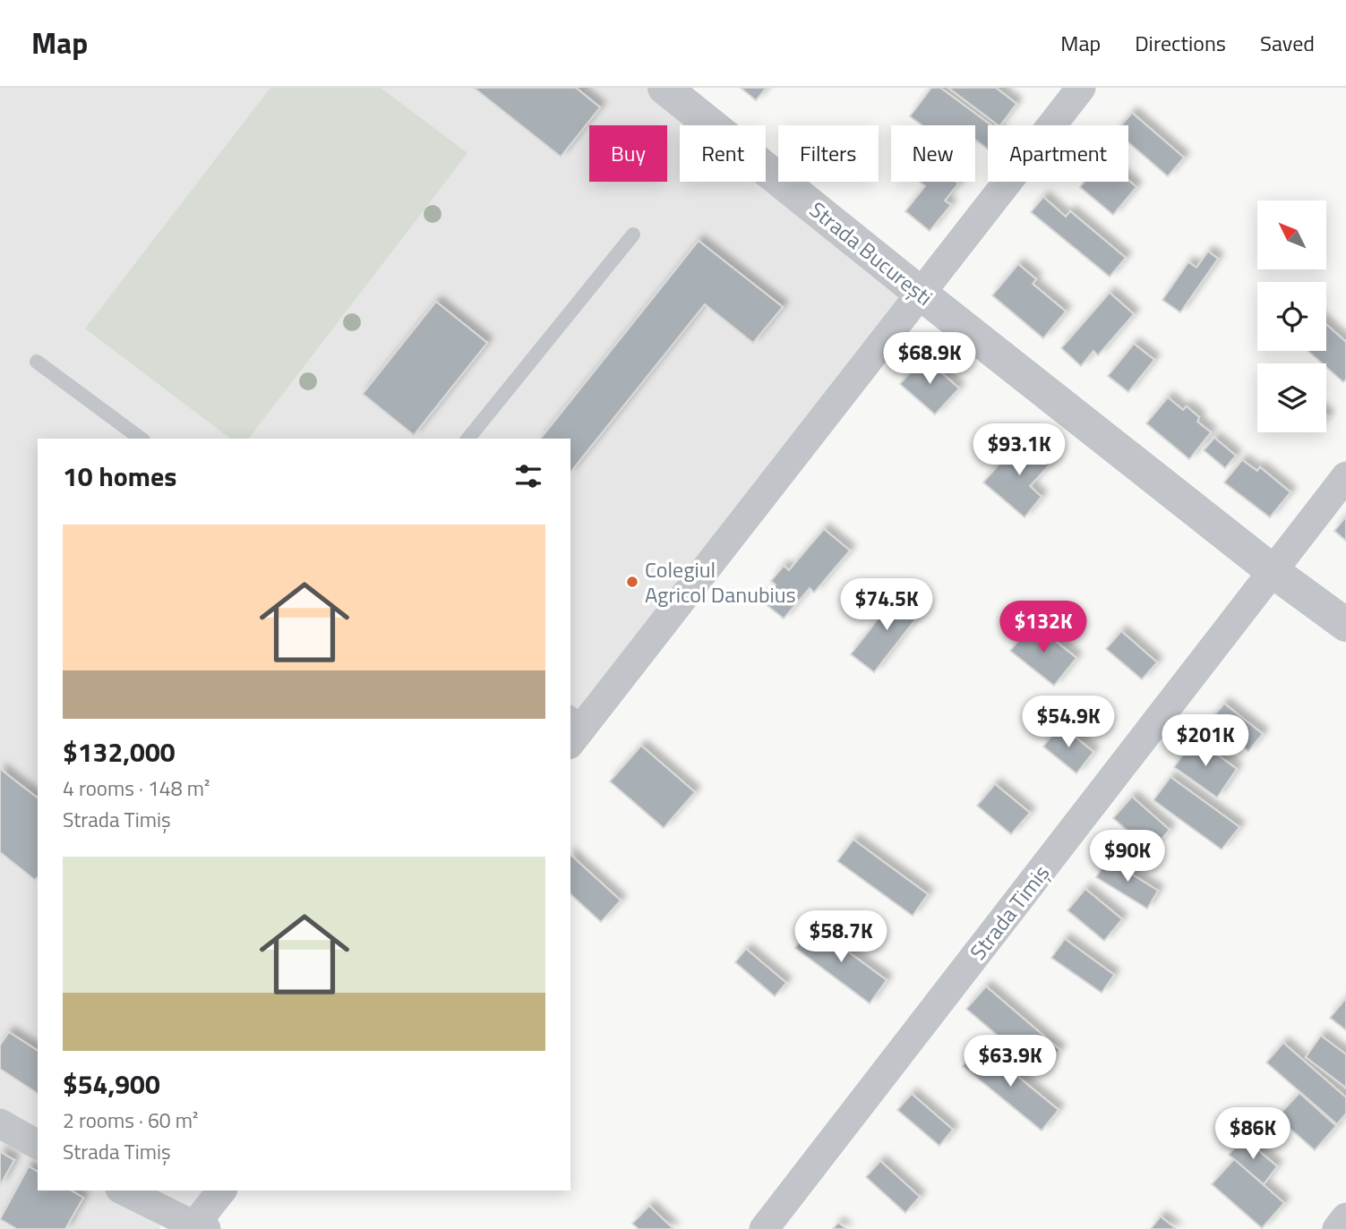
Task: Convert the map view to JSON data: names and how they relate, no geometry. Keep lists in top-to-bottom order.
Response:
{
  "streets": {
    "street": ["Strada București", "Strada Timiș"]
  },
  "crossings": [
    ["Strada București", "Strada Timiș"]
  ],
  "places": ["Colegiul Agricol Danubius"],
  "north": "top left",
  "page": {
    "header": "Map",
    "nav": ["Map", "Directions", "Saved"],
    "chip": [
      "Buy",
      "Rent",
      "Filters",
      "New",
      "Apartment"
    ],
    "price": [
      "$68.9K",
      "$93.1K",
      "$74.5K",
      "$132K",
      "$54.9K",
      "$201K",
      "$90K",
      "$58.7K",
      "$63.9K",
      "$86K"
    ],
    "heading": "10 homes",
    "list": [
      {
        "name": "$132,000",
        "note": "4 rooms · 148 m² · Strada Timiș"
      },
      {
        "name": "$54,900",
        "note": "2 rooms · 60 m² · Strada Timiș"
      }
    ]
  }
}
